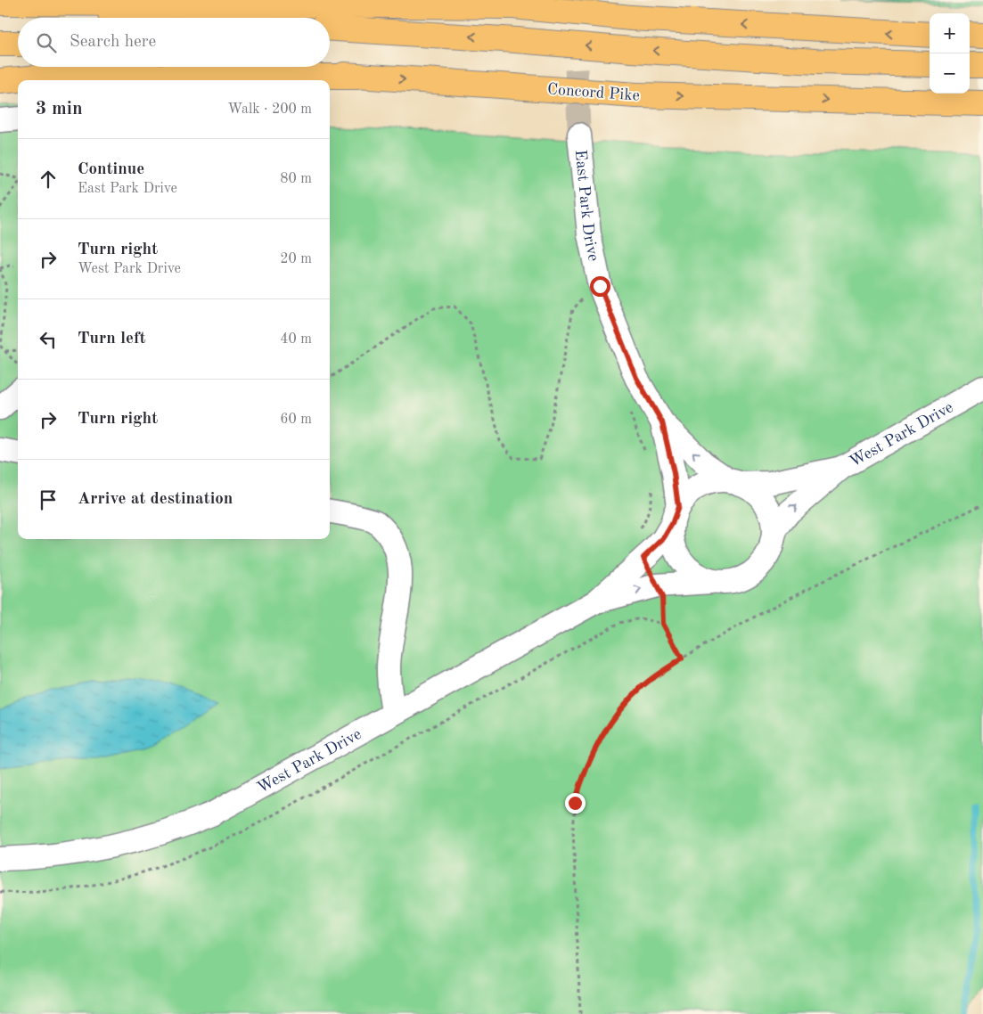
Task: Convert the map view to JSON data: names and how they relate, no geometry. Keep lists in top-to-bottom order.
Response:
{
  "streets": {
    "main road": ["Concord Pike"],
    "street": ["East Park Drive", "West Park Drive"]
  },
  "crossings": [
    ["East Park Drive", "West Park Drive"]
  ],
  "page": {
    "map_buttons": ["+", "−"],
    "search": "Search here",
    "heading": ["3 min", "Walk · 200 m"],
    "list": [
      ["Continue", "East Park Drive", "80 m"],
      ["Turn right", "West Park Drive", "20 m"],
      ["Turn left", "40 m"],
      ["Turn right", "60 m"],
      "Arrive at destination"
    ]
  }
}
